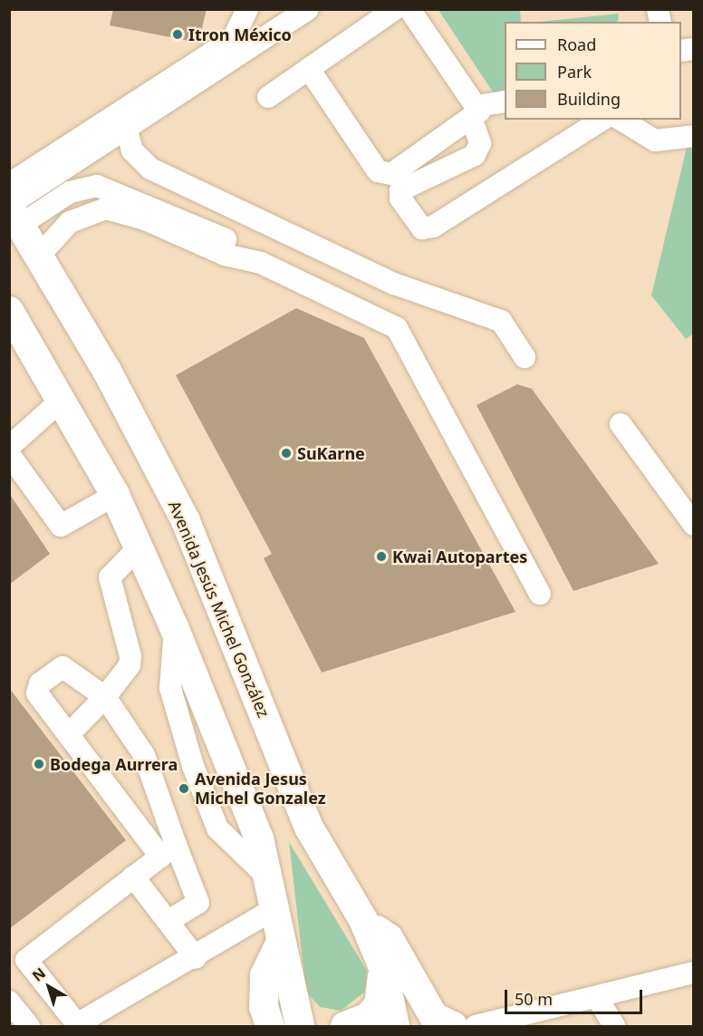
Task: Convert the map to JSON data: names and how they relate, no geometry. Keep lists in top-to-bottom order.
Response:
{
  "streets": {
    "main road": ["Avenida Jesús Michel González"]
  },
  "places": [
    "Itron México",
    "SuKarne",
    "Kwai Autopartes",
    "Bodega Aurrera",
    "Avenida Jesus Michel Gonzalez"
  ],
  "legend": ["Road", "Park", "Building"],
  "scale_bar": "50 m",
  "north": "top left"
}
